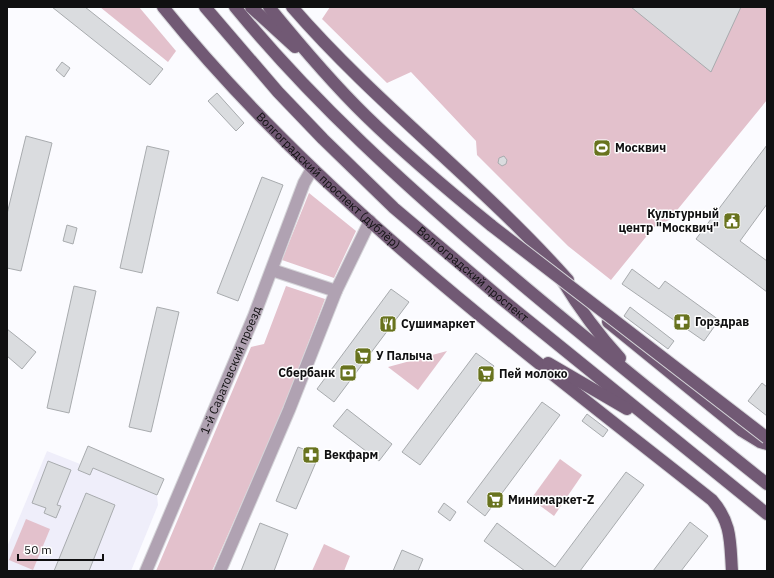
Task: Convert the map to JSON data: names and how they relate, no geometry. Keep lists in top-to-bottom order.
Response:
{
  "streets": {
    "main road": ["Волгоградский проспект (дублёр)", "Волгоградский проспект"],
    "street": ["1-й Саратовский проезд"]
  },
  "crossings": [
    ["Волгоградский проспект (дублёр)", "Волгоградский проспект"],
    ["Волгоградский проспект (дублёр)", "1-й Саратовский проезд"]
  ],
  "places": {
    "sports": ["Москвич"],
    "public building": ["Культурный центр \"Москвич\""],
    "pharmacy": ["Горздрав", "Векфарм"],
    "restaurant": ["Сушимаркет"],
    "supermarket": ["У Палыча", "Пей молоко", "Минимаркет-Z"],
    "bank": ["Сбербанк"]
  },
  "scale_bar": "50 m"
}
